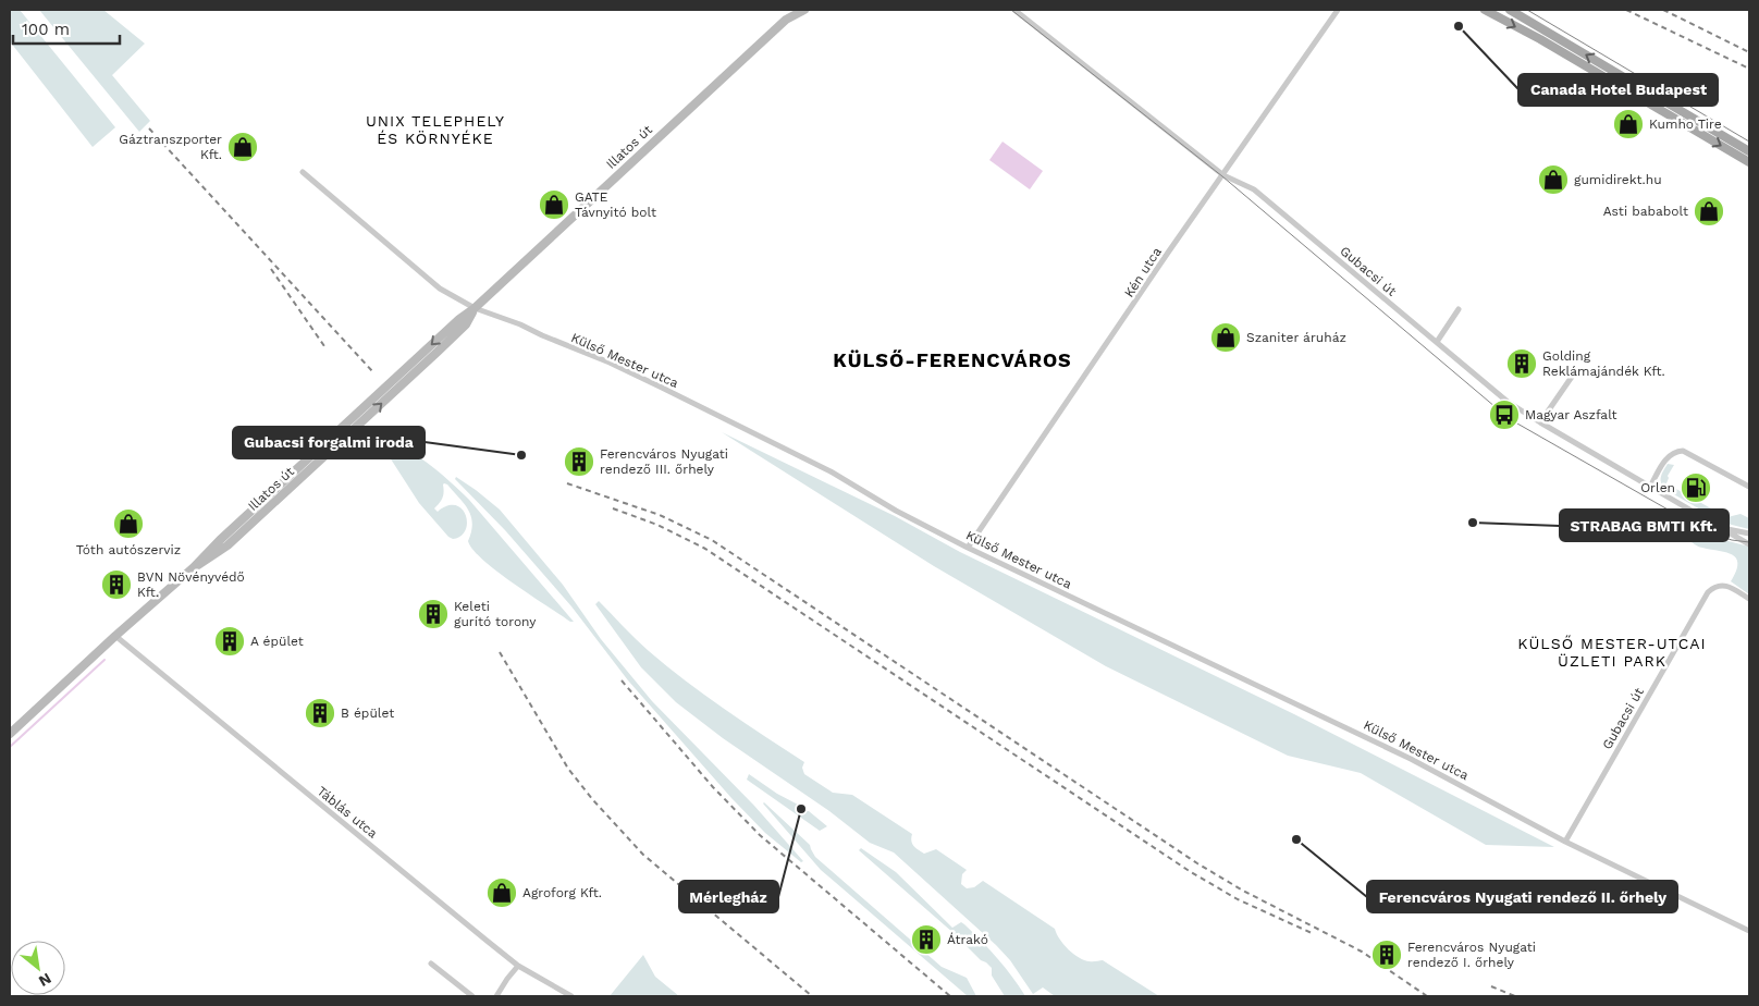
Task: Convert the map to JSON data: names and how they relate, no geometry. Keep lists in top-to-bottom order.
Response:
{
  "streets": {
    "street": [
      "Illatos út",
      "Gubacsi út",
      "Kén utca",
      "Külső Mester utca",
      "Táblás utca"
    ]
  },
  "crossings": [
    ["Illatos út", "Külső Mester utca"],
    ["Illatos út", "Táblás utca"],
    ["Gubacsi út", "Kén utca"],
    ["Gubacsi út", "Külső Mester utca"],
    ["Kén utca", "Külső Mester utca"]
  ],
  "districts": ["UNIX TELEPHELY ÉS KÖRNYÉKE", "KÜLSŐ-FERENCVÁROS", "KÜLSŐ MESTER-UTCAI ÜZLETI PARK"],
  "places": {
    "other": [
      "Canada Hotel Budapest",
      "Gubacsi forgalmi iroda",
      "STRABAG BMTI Kft.",
      "Mérlegház",
      "Ferencváros Nyugati rendező II. őrhely"
    ],
    "shop": [
      "Kumho Tire",
      "Gáztranszporter Kft.",
      "gumidirekt.hu",
      "GATE Távnyitó bolt",
      "Asti bababolt",
      "Szaniter áruház",
      "Tóth autószerviz",
      "Agroforg Kft."
    ],
    "building": [
      "Golding Reklámajándék Kft.",
      "Ferencváros Nyugati rendező III. őrhely",
      "BVN Növényvédő Kft.",
      "Keleti gurító torony",
      "A épület",
      "B épület",
      "Átrakó",
      "Ferencváros Nyugati rendező I. őrhely"
    ],
    "bus stop": ["Magyar Aszfalt"],
    "fuel station": ["Orlen"]
  },
  "scale_bar": "100 m",
  "north": "bottom right"
}
